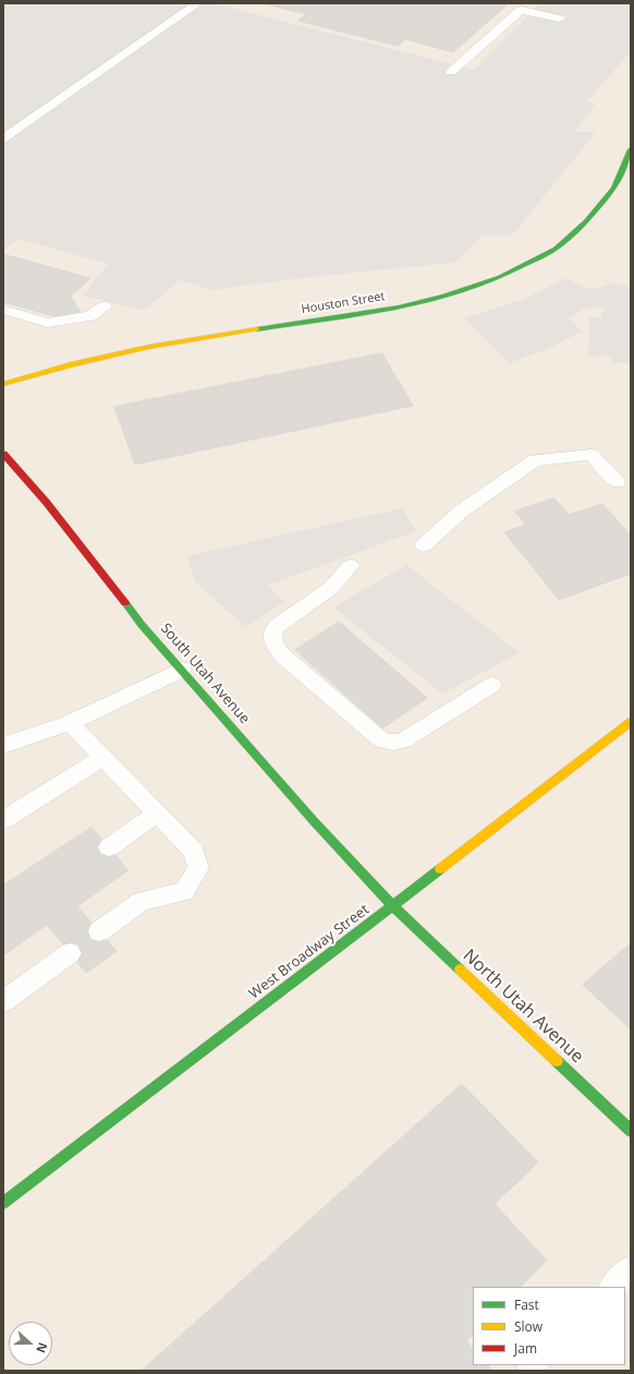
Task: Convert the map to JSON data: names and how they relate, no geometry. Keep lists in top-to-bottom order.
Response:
{
  "streets": {
    "main road": [
      "Houston Street",
      "South Utah Avenue",
      "West Broadway Street",
      "North Utah Avenue"
    ]
  },
  "crossings": [
    ["South Utah Avenue", "West Broadway Street"],
    ["South Utah Avenue", "North Utah Avenue"],
    ["West Broadway Street", "North Utah Avenue"]
  ],
  "legend": ["Fast", "Slow", "Jam"],
  "north": "right"
}
